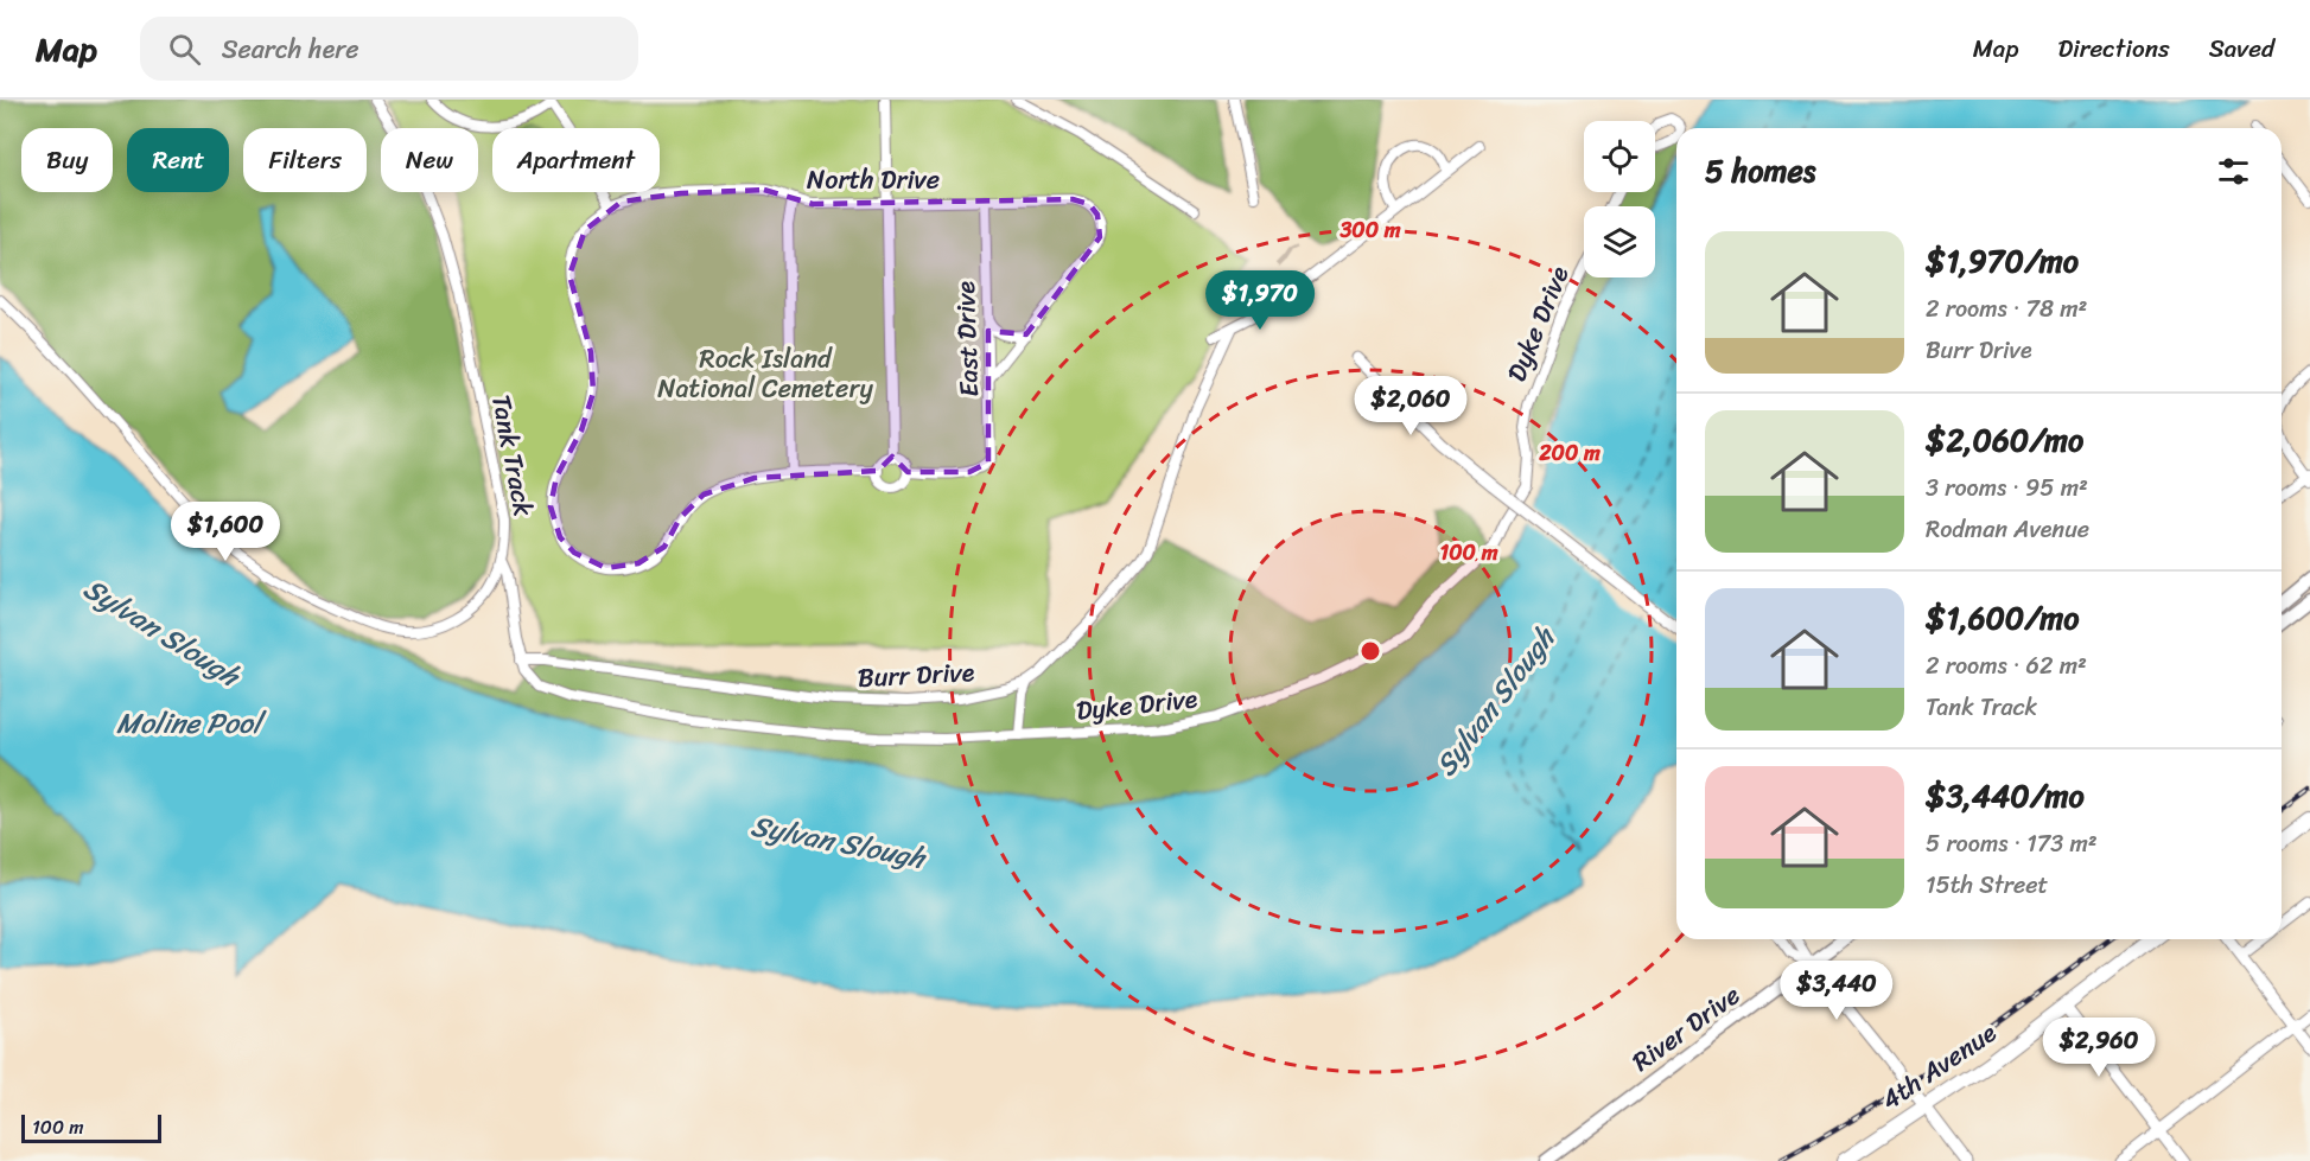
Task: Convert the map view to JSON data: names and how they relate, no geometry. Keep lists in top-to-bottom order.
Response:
{
  "streets": {
    "main road": ["River Drive", "4th Avenue"],
    "street": [
      "North Drive",
      "Dyke Drive",
      "East Drive",
      "Tank Track",
      "Burr Drive"
    ]
  },
  "crossings": [
    ["North Drive", "East Drive"],
    ["Dyke Drive", "Tank Track"],
    ["Dyke Drive", "Burr Drive"]
  ],
  "water": ["Sylvan Slough", "Moline Pool"],
  "parks": ["Rock Island National Cemetery"],
  "scale_bar": "100 m",
  "page": {
    "header": "Map",
    "search": "Search here",
    "nav": ["Map", "Directions", "Saved"],
    "chip": [
      "Buy",
      "Rent",
      "Filters",
      "New",
      "Apartment"
    ],
    "heading": "5 homes",
    "list": [
      {
        "name": "$1,970/mo",
        "note": "2 rooms · 78 m² · Burr Drive"
      },
      {
        "name": "$2,060/mo",
        "note": "3 rooms · 95 m² · Rodman Avenue"
      },
      {
        "name": "$1,600/mo",
        "note": "2 rooms · 62 m² · Tank Track"
      },
      {
        "name": "$3,440/mo",
        "note": "5 rooms · 173 m² · 15th Street"
      }
    ],
    "price": [
      "$1,970",
      "$2,060",
      "$1,600",
      "$3,440",
      "$2,960"
    ],
    "scale": "100 m"
  },
  "rings": ["300 m", "200 m", "100 m"]
}
